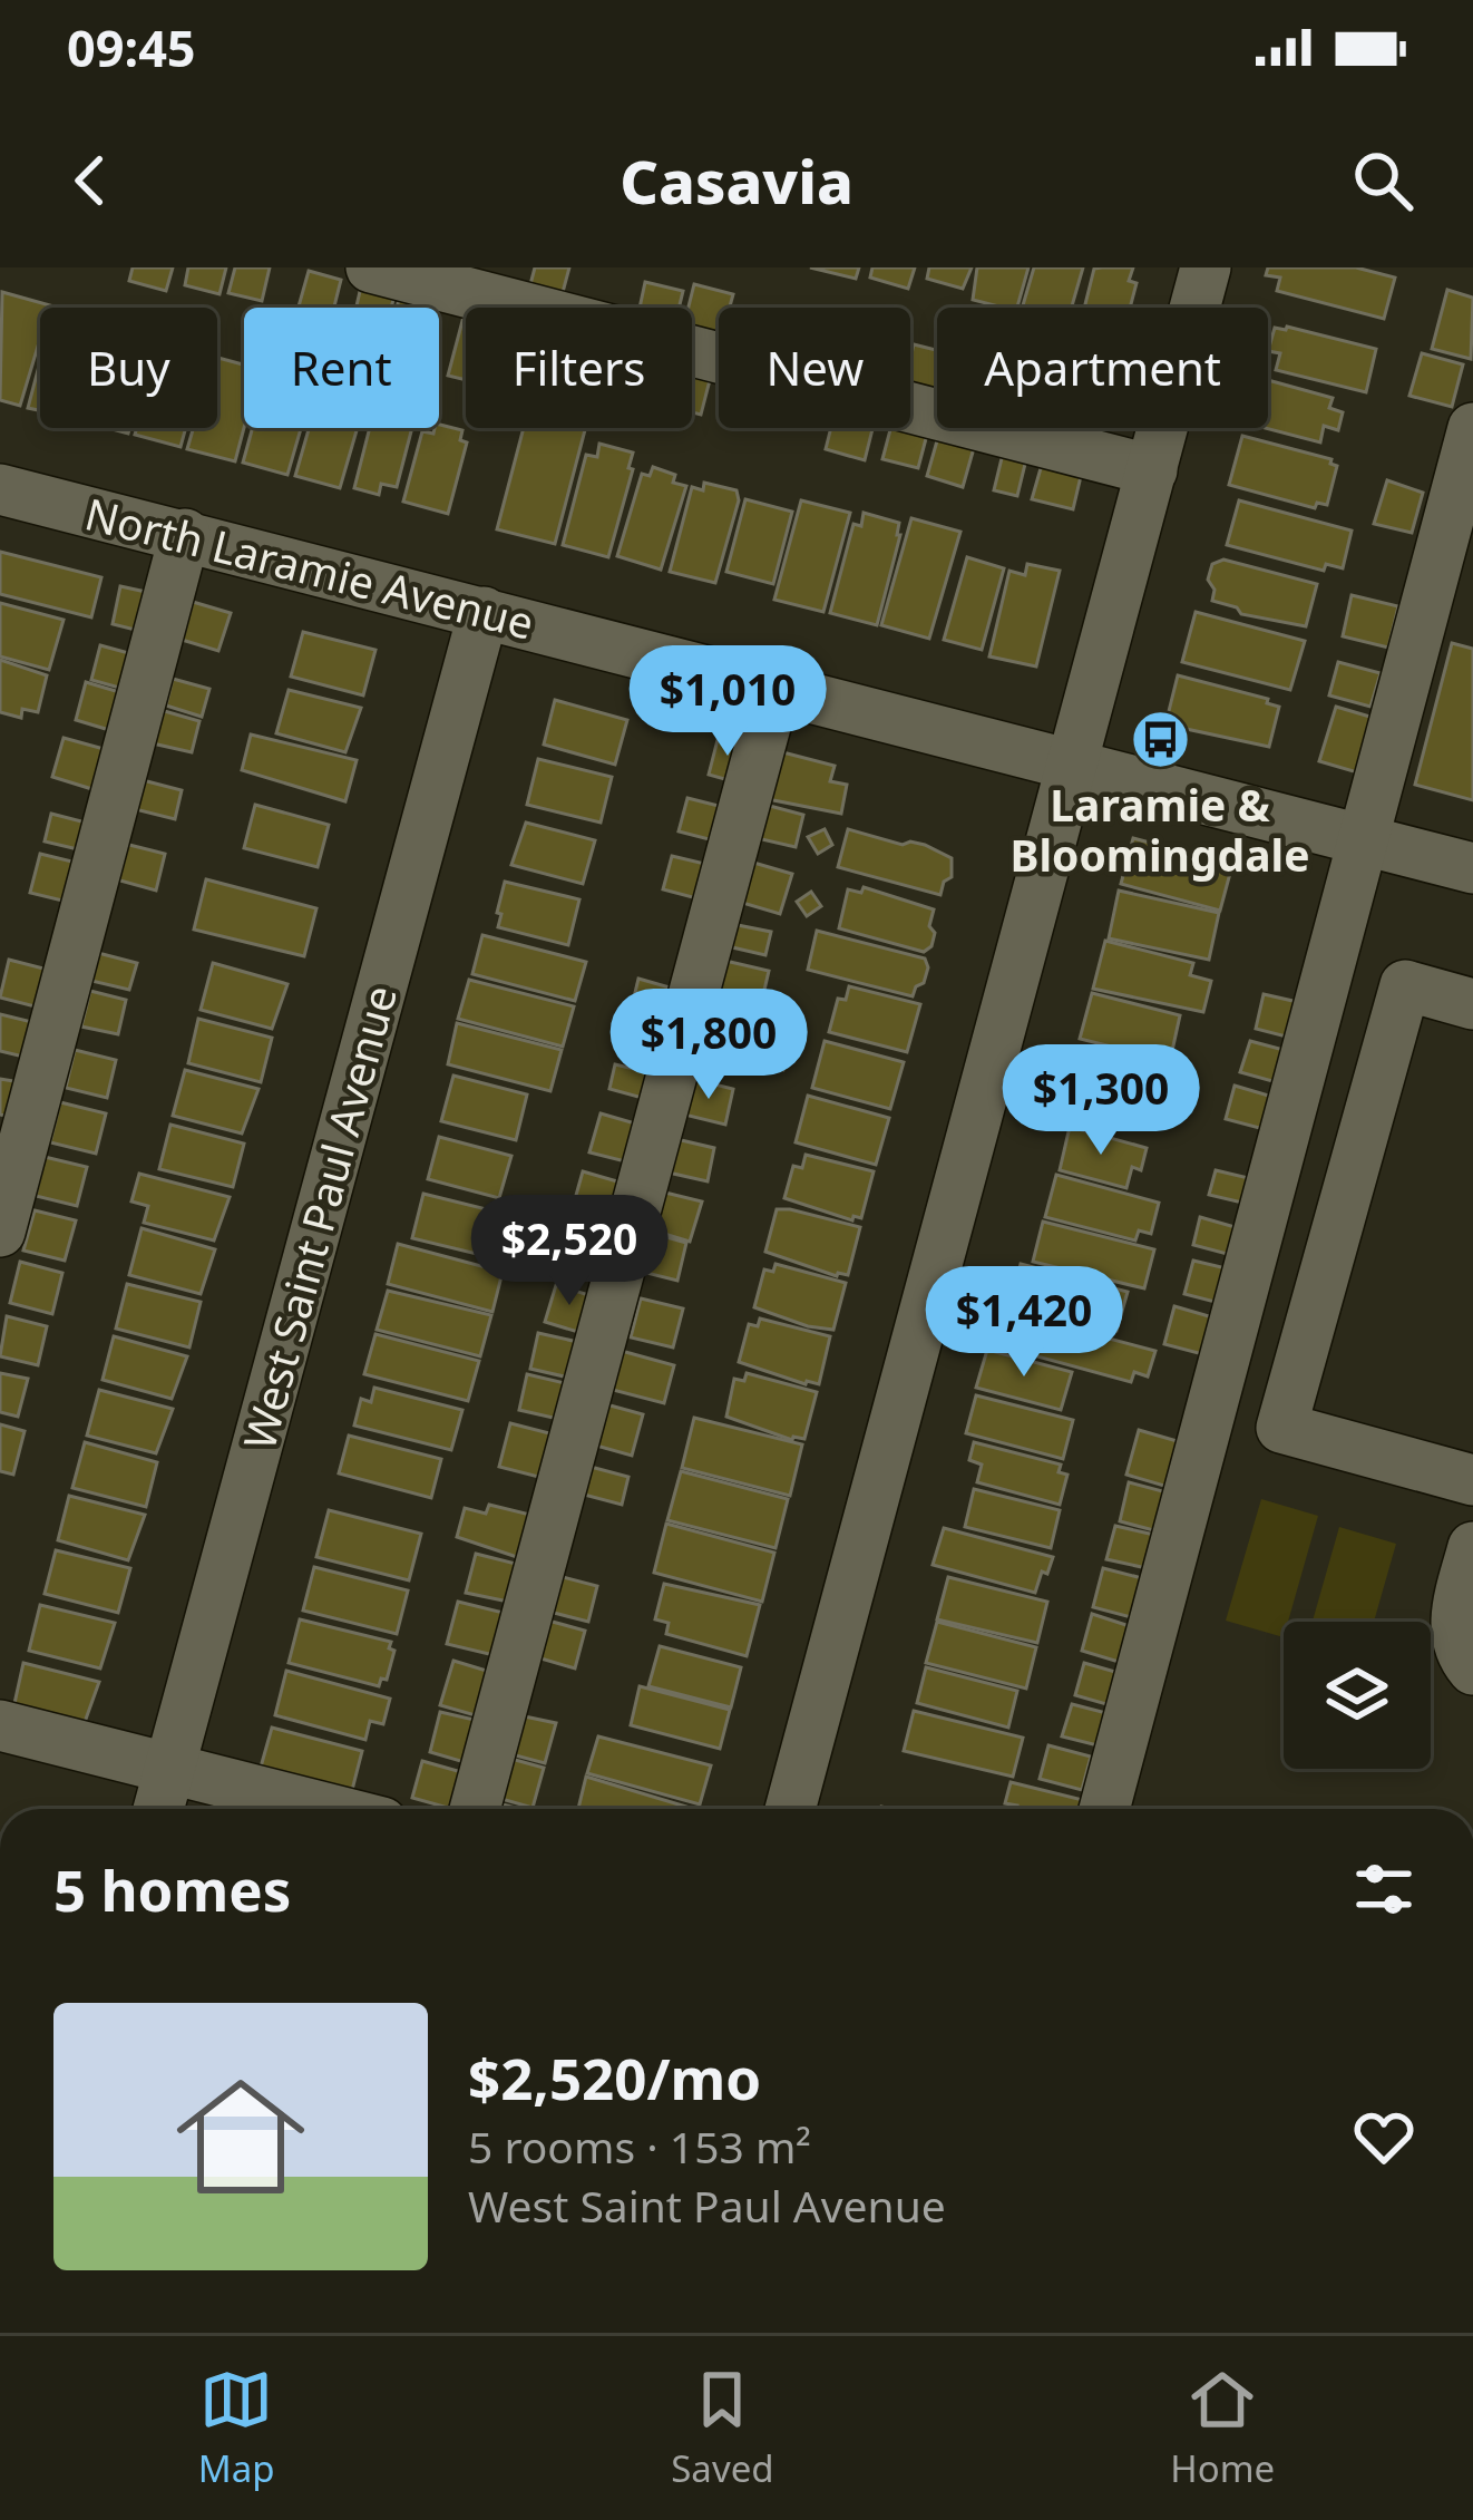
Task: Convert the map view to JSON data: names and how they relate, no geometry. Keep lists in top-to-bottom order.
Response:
{
  "streets": {
    "street": ["North Laramie Avenue", "West Saint Paul Avenue"]
  },
  "crossings": [
    ["North Laramie Avenue", "West Saint Paul Avenue"]
  ],
  "places": {
    "bus stop": ["Laramie & Bloomingdale"]
  },
  "page": {
    "status": "09:45",
    "header": "Casavia",
    "chip": [
      "Buy",
      "Rent",
      "Filters",
      "New",
      "Apartment"
    ],
    "price": [
      "$1,010",
      "$1,800",
      "$1,300",
      "$2,520",
      "$1,420"
    ],
    "heading": "5 homes",
    "list": [
      {
        "name": "$2,520/mo",
        "note": "5 rooms · 153 m² · West Saint Paul Avenue"
      }
    ],
    "tabs": ["Map", "Saved", "Home"]
  }
}
